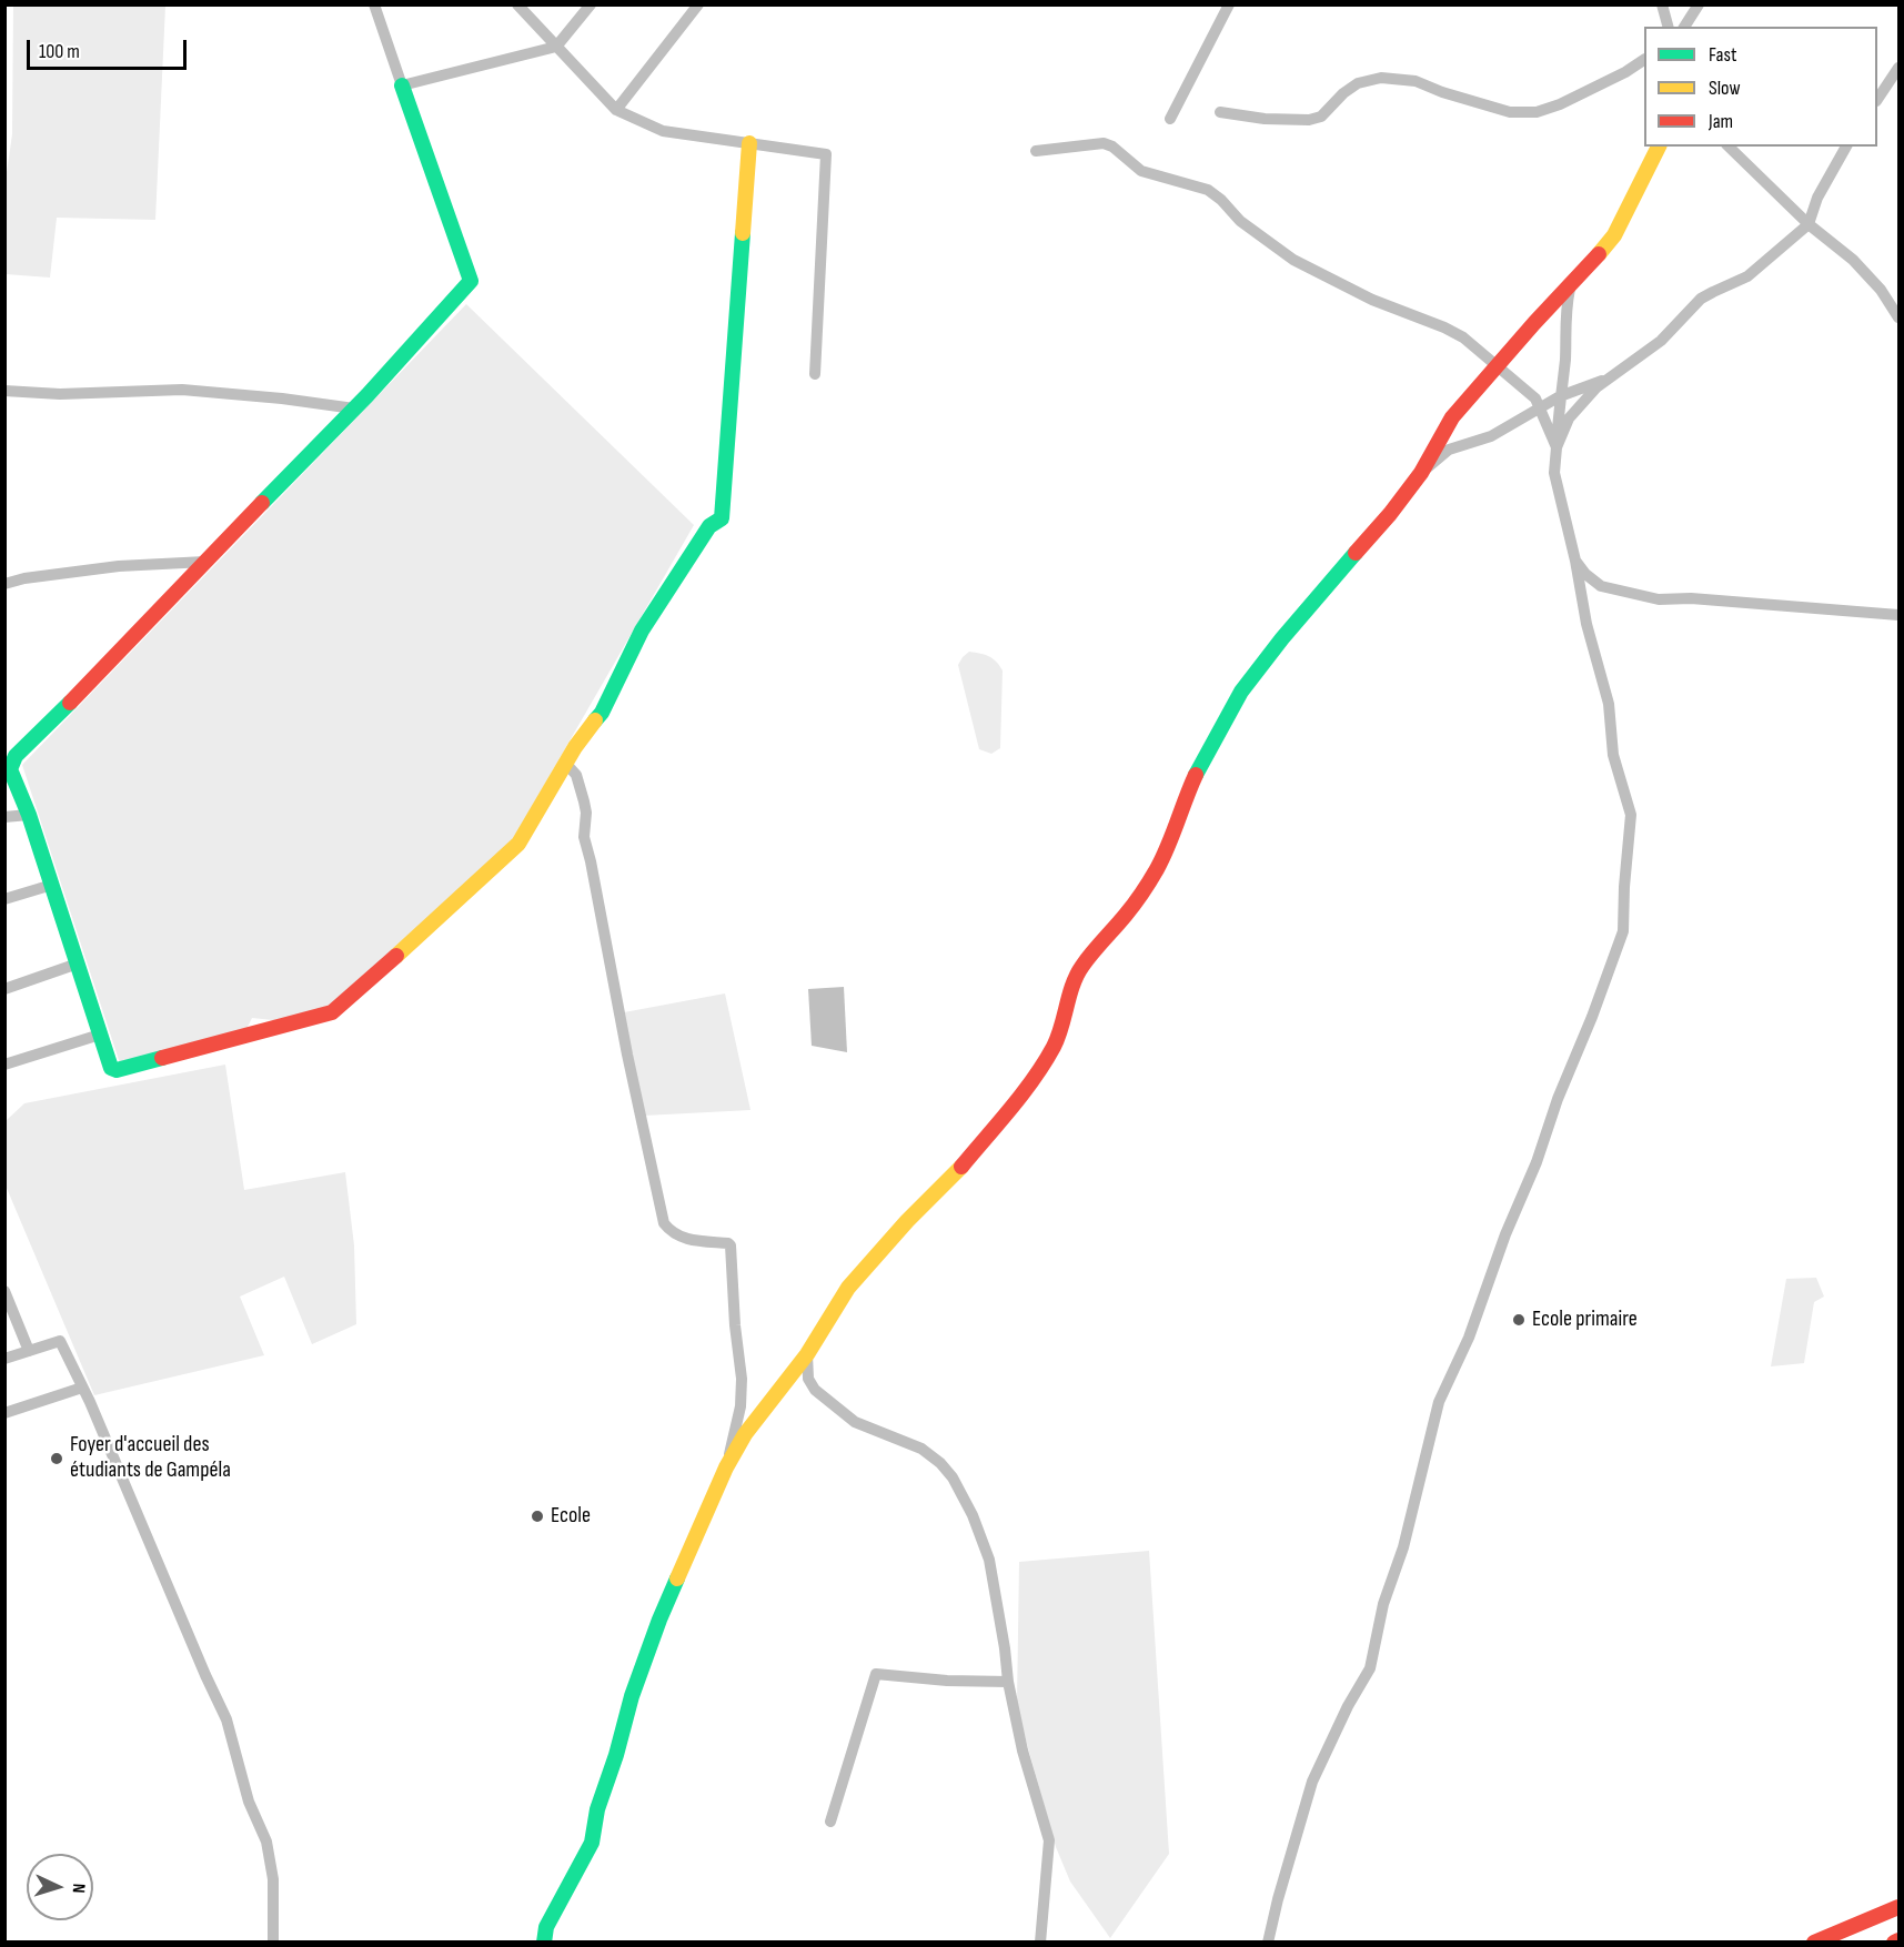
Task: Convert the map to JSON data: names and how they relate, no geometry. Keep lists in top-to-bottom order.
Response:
{
  "places": ["Ecole primaire", "Foyer d'accueil des étudiants de Gampéla", "Ecole"],
  "legend": ["Fast", "Slow", "Jam"],
  "scale_bar": "100 m",
  "north": "right"
}
